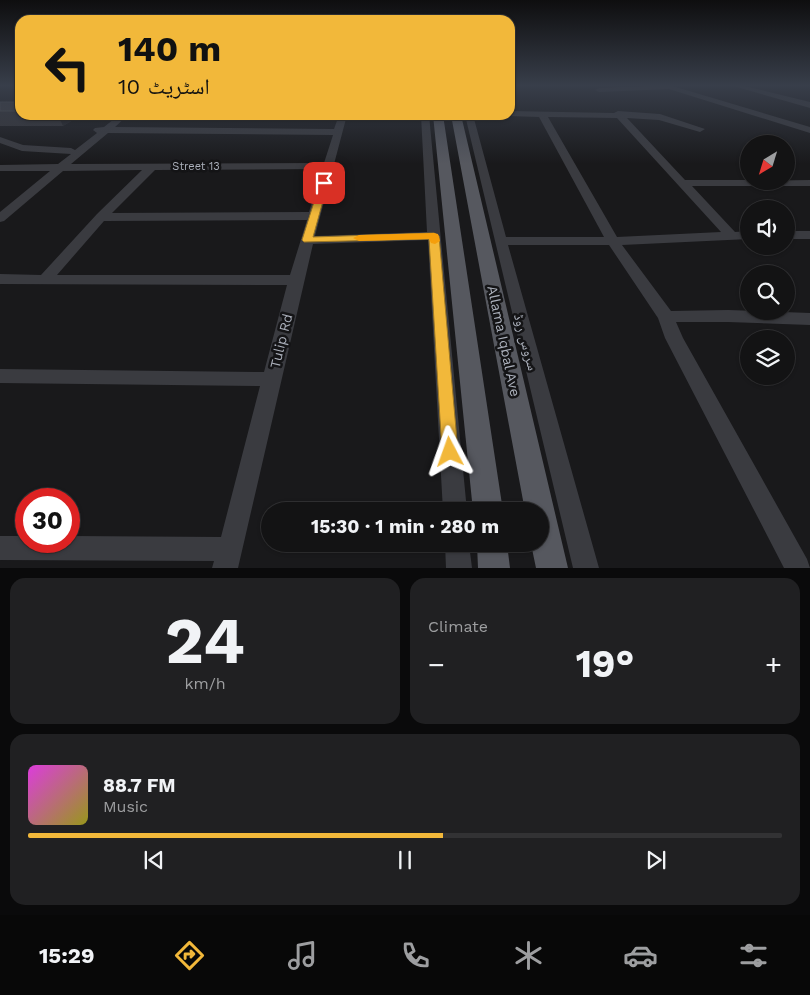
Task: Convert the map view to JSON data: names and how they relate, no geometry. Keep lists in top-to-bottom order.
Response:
{
  "streets": {
    "main road": ["Allama Iqbal Ave"],
    "street": ["Street 13", "Tulip Rd", "سروس روڈ"]
  },
  "crossings": [
    ["Street 13", "Tulip Rd"]
  ],
  "north": "bottom left",
  "page": {
    "turn": ["140 m", "اسٹریٹ 10"],
    "limit": "30",
    "trip": "15:30 · 1 min · 280 m",
    "tile": [
      ["24", "km/h"],
      "Climate"
    ],
    "heat": ["−", "19°", "+"],
    "song": ["88.7 FM", "Music"],
    "tabs": "15:29"
  }
}
